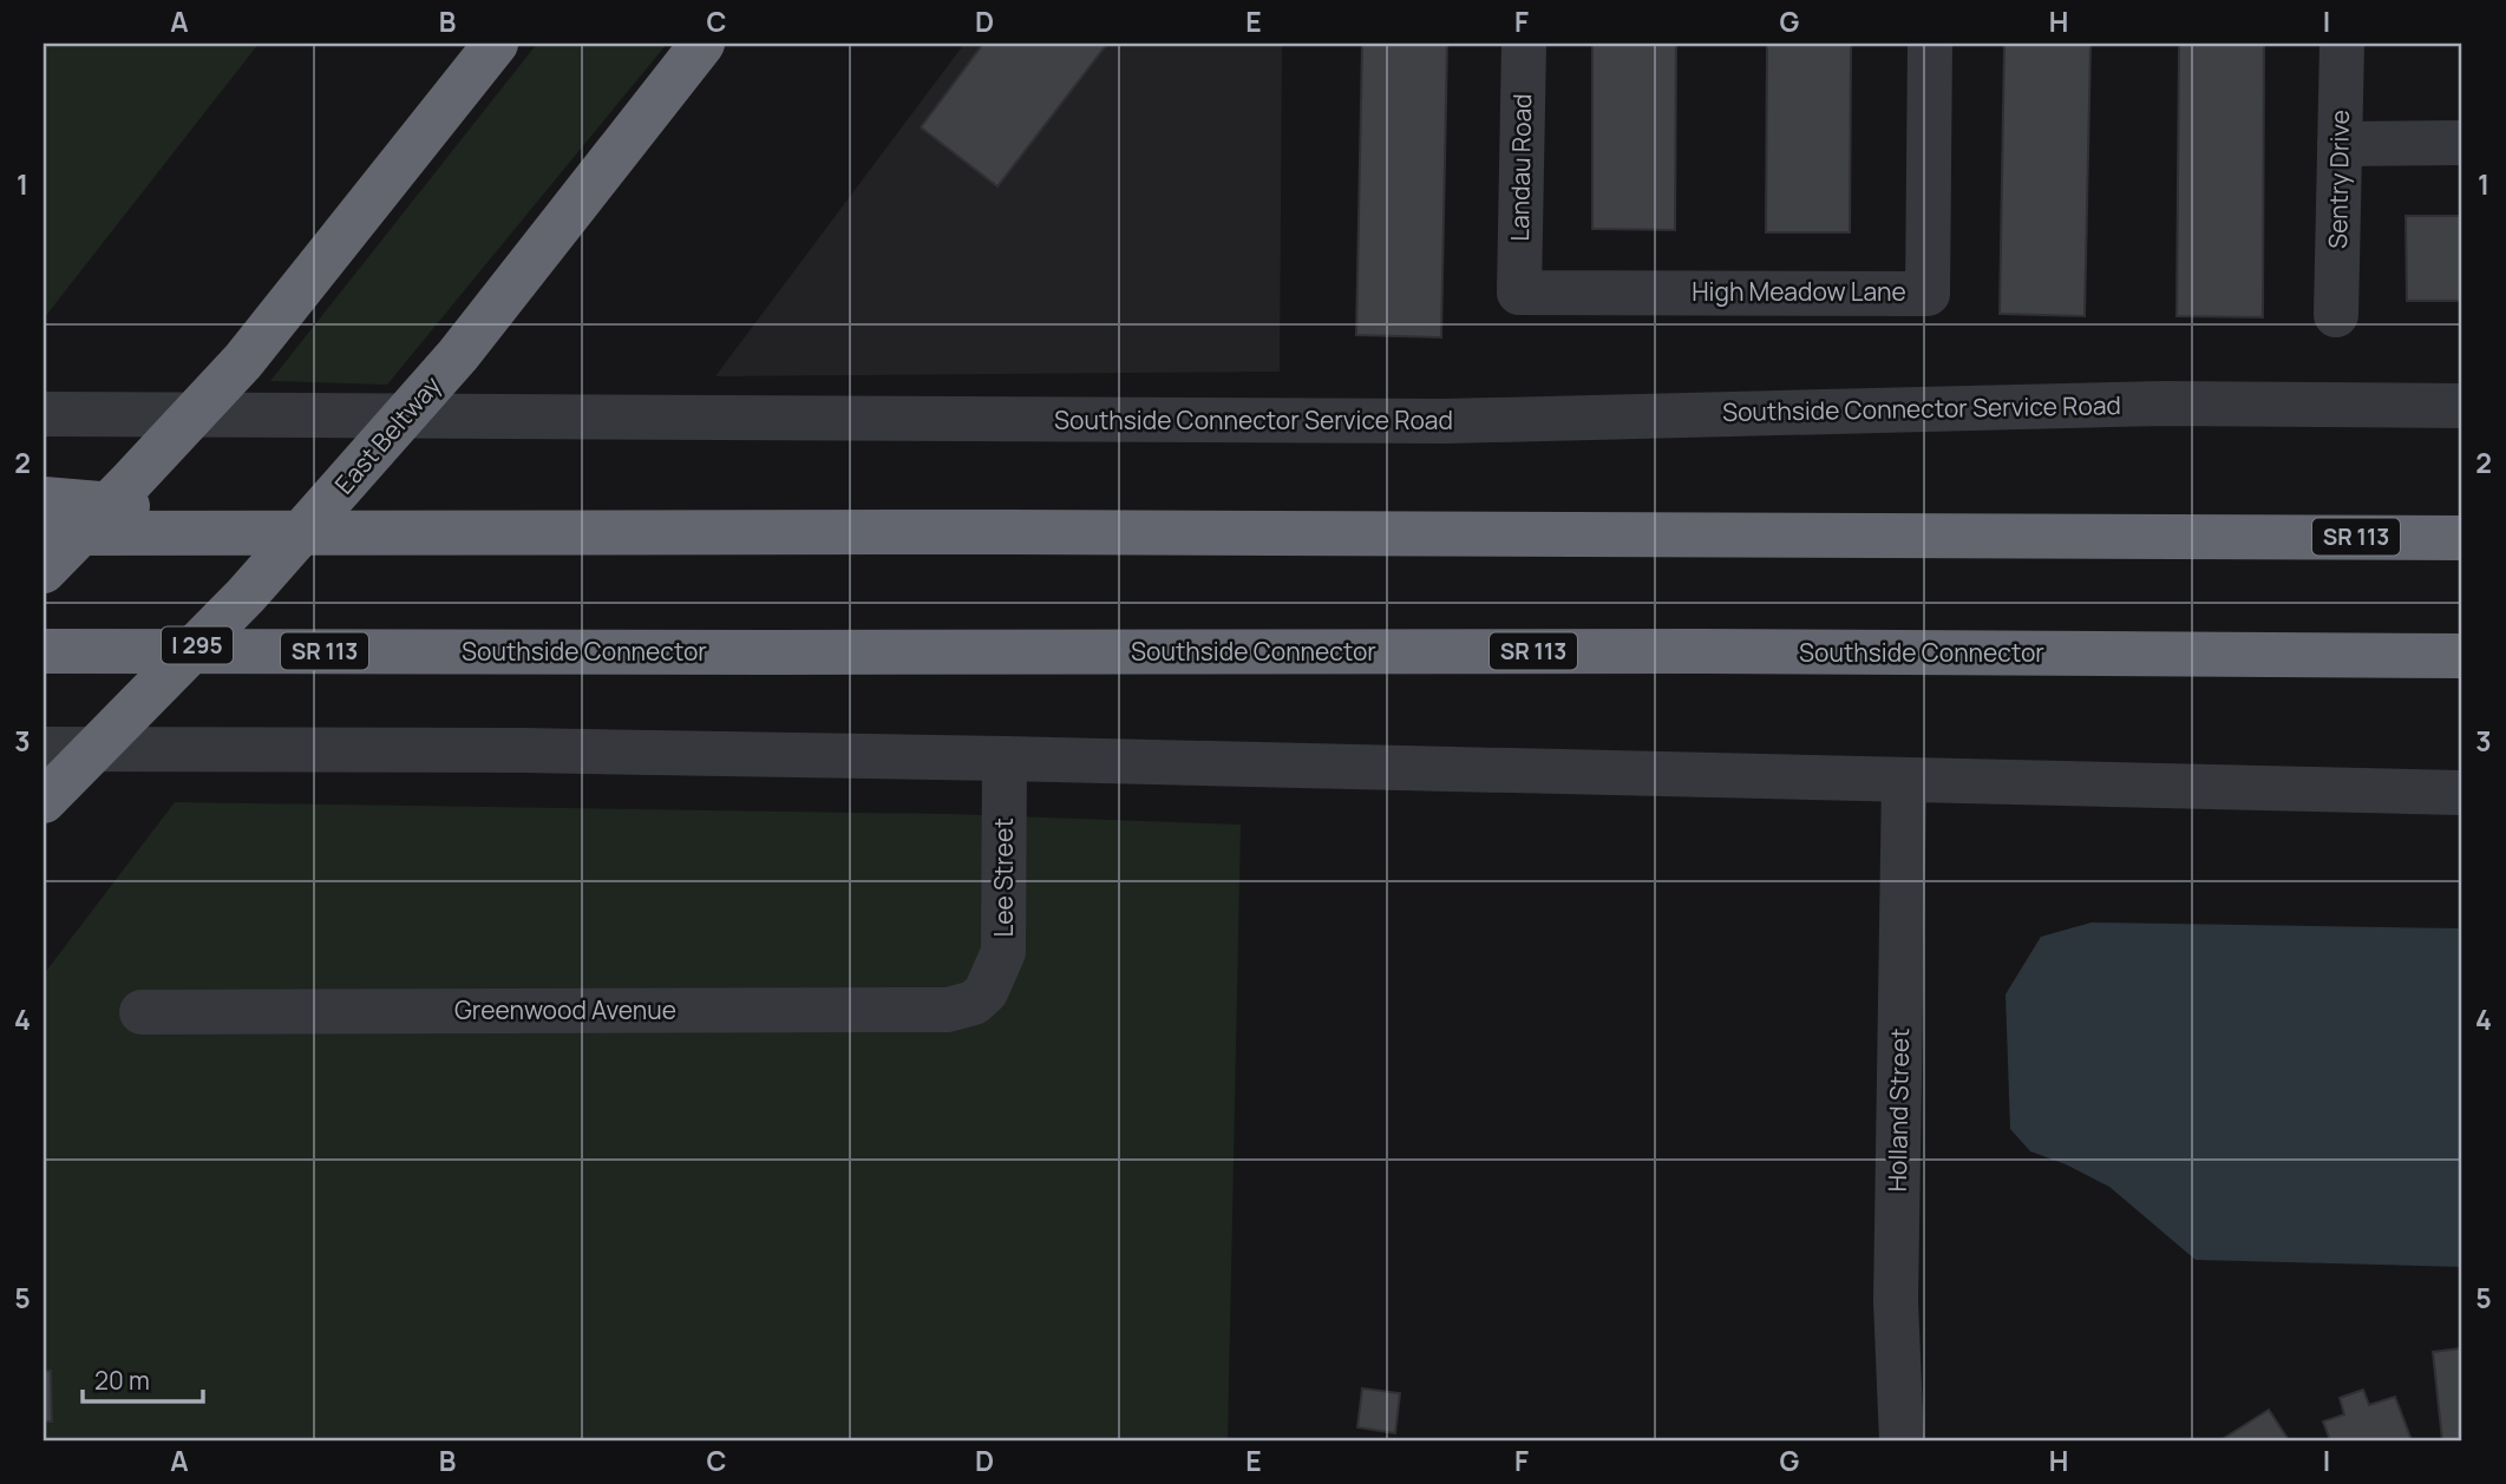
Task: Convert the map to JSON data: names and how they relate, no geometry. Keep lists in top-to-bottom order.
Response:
{
  "streets": {
    "highway": [
      "East Beltway",
      "SR 113",
      "I 295",
      "Southside Connector"
    ],
    "street": [
      "Landau Road",
      "Sentry Drive",
      "High Meadow Lane",
      "Southside Connector Service Road",
      "Lee Street",
      "Greenwood Avenue",
      "Holland Street"
    ]
  },
  "crossings": [
    ["Landau Road", "High Meadow Lane"],
    ["Lee Street", "Greenwood Avenue"]
  ],
  "scale_bar": "20 m",
  "grid": {
    "columns": [
      "A",
      "B",
      "C",
      "D",
      "E",
      "F",
      "G",
      "H",
      "I"
    ],
    "rows": [
      "1",
      "2",
      "3",
      "4",
      "5"
    ]
  }
}
